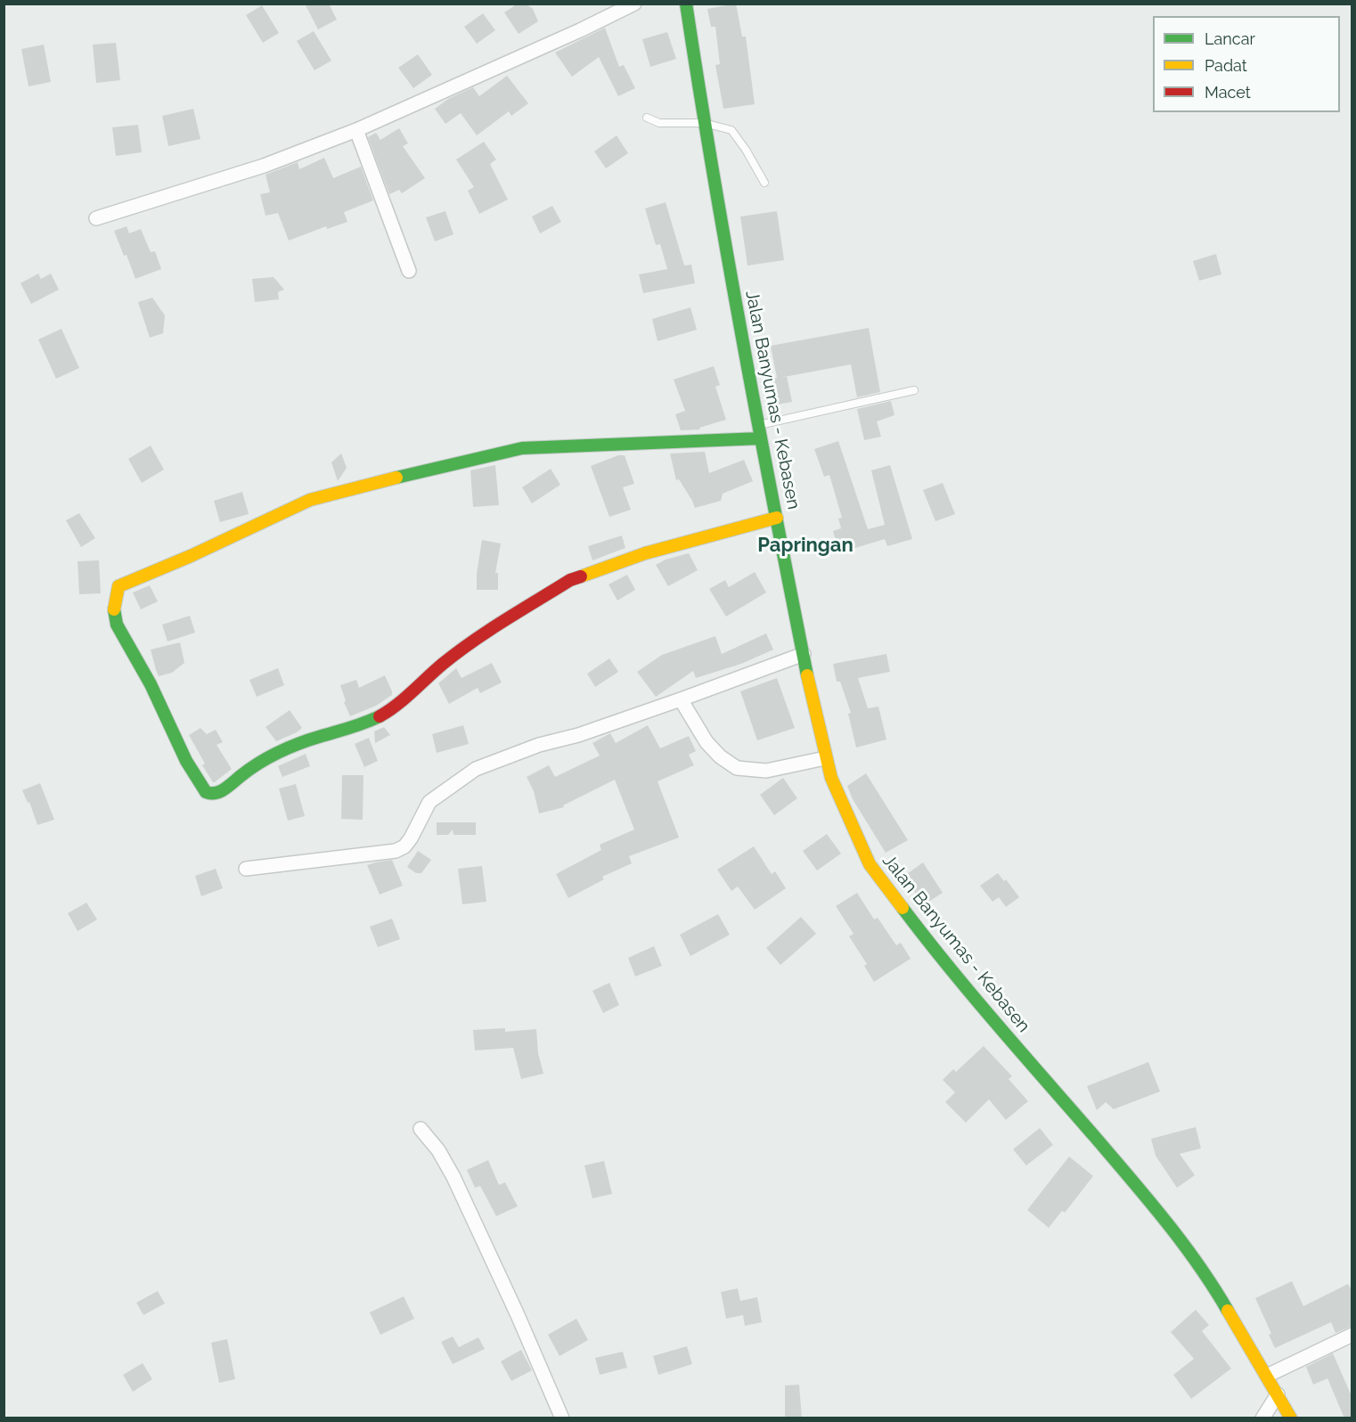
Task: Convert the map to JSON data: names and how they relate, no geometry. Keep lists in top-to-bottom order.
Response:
{
  "streets": {
    "main road": ["Jalan Banyumas - Kebasen"]
  },
  "districts": ["Papringan"],
  "legend": ["Lancar", "Padat", "Macet"]
}
